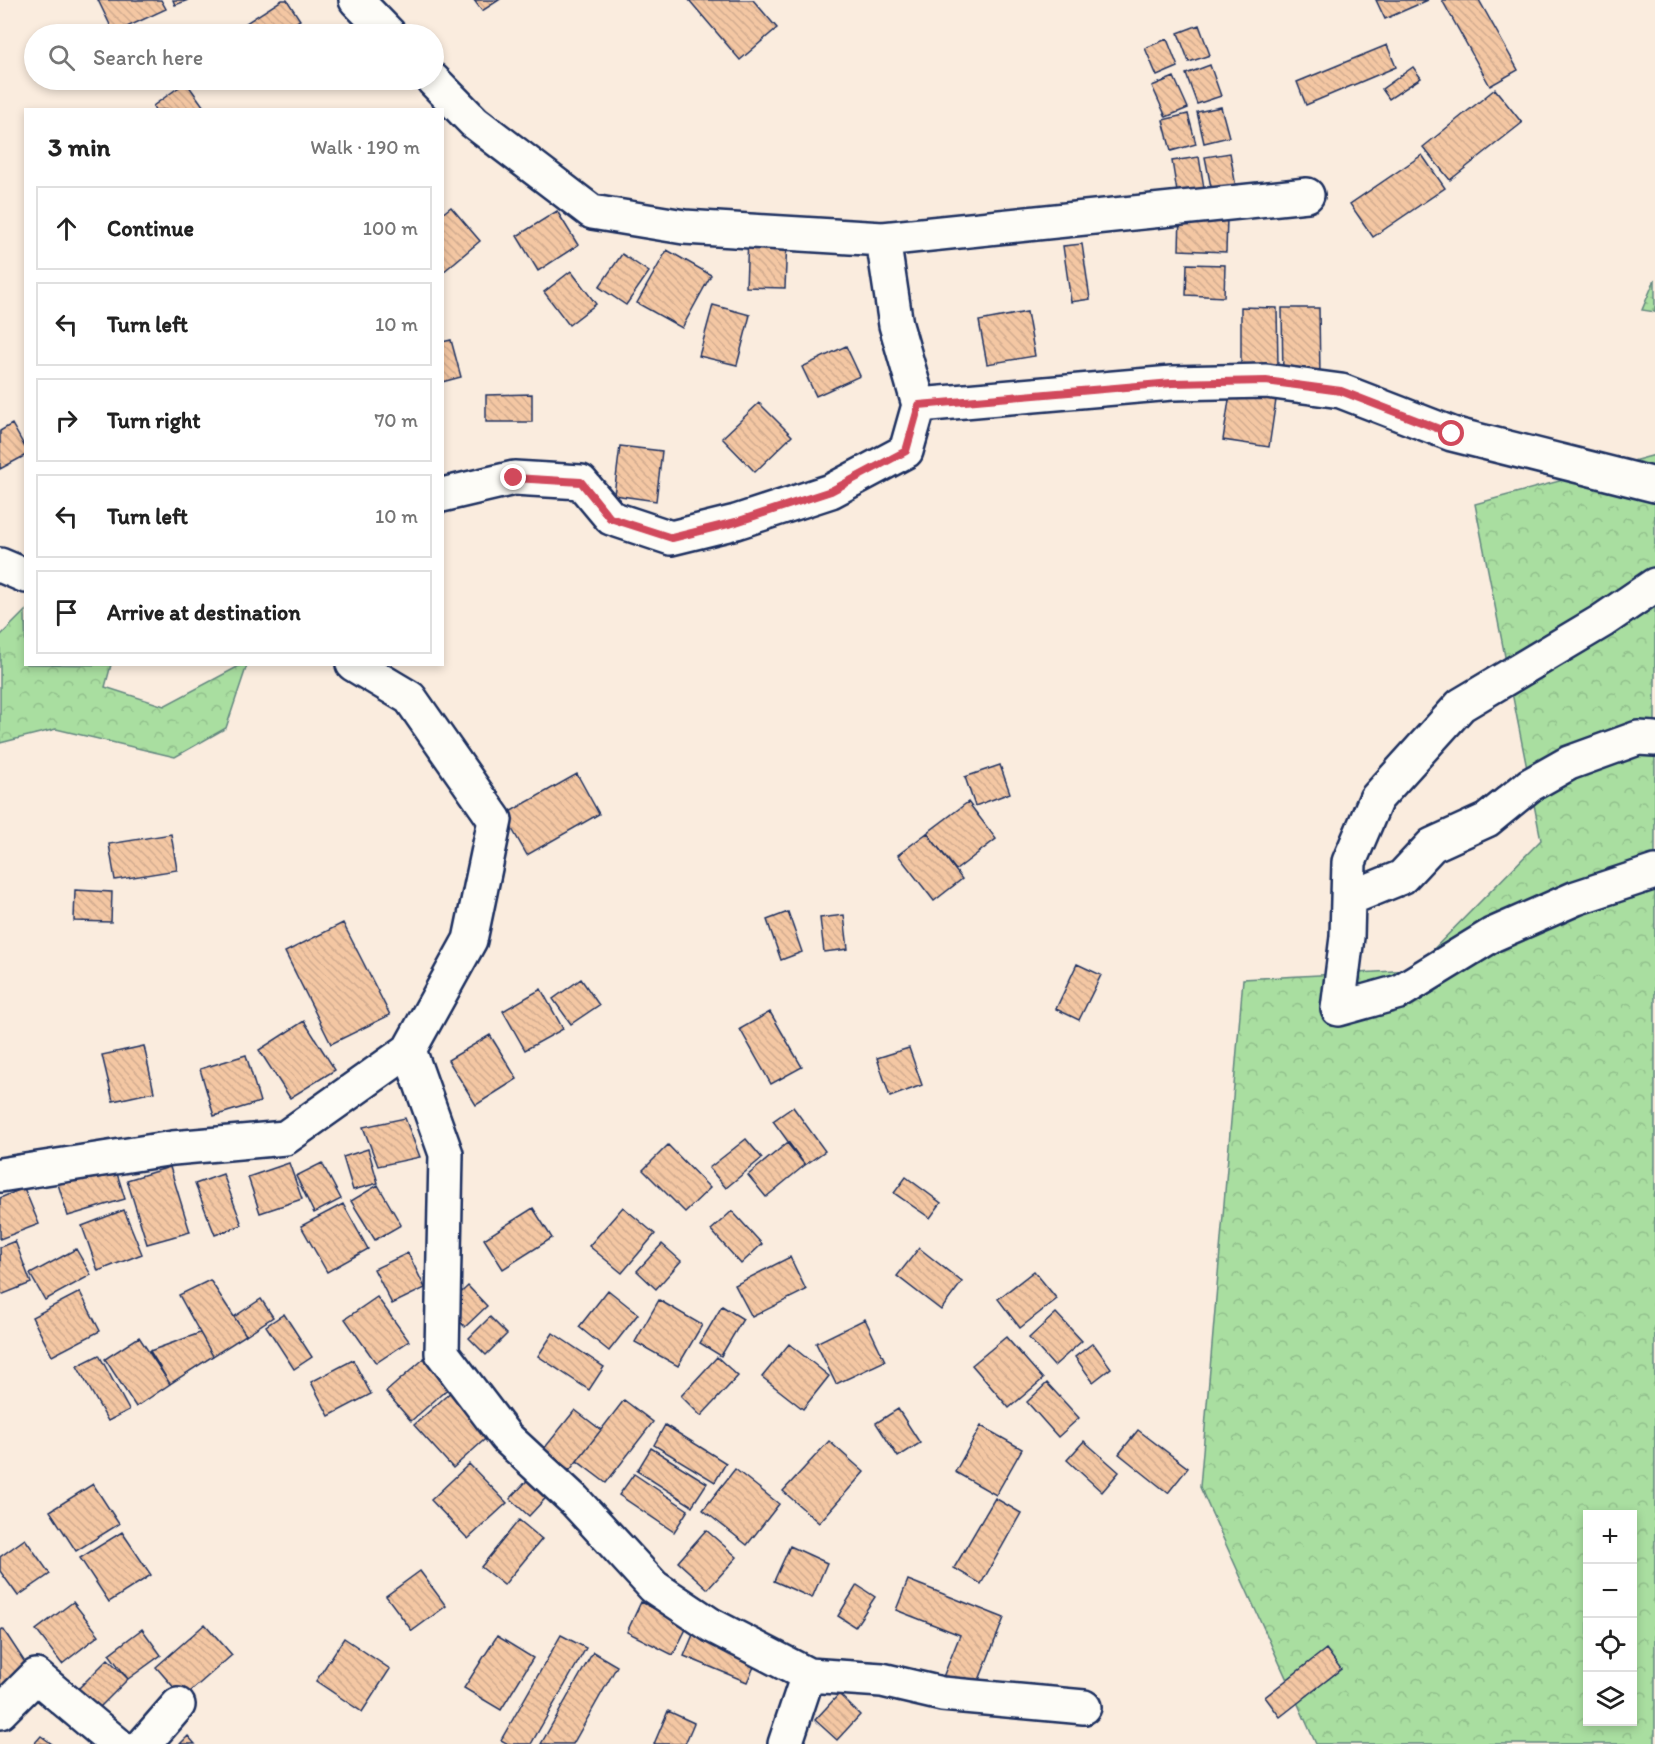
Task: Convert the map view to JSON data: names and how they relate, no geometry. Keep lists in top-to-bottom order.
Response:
{
  "page": {
    "search": "Search here",
    "heading": ["3 min", "Walk · 190 m"],
    "list": [
      ["Continue", "100 m"],
      ["Turn left", "10 m"],
      ["Turn right", "70 m"],
      ["Turn left", "10 m"],
      "Arrive at destination"
    ],
    "map_buttons": ["+", "−"]
  }
}
